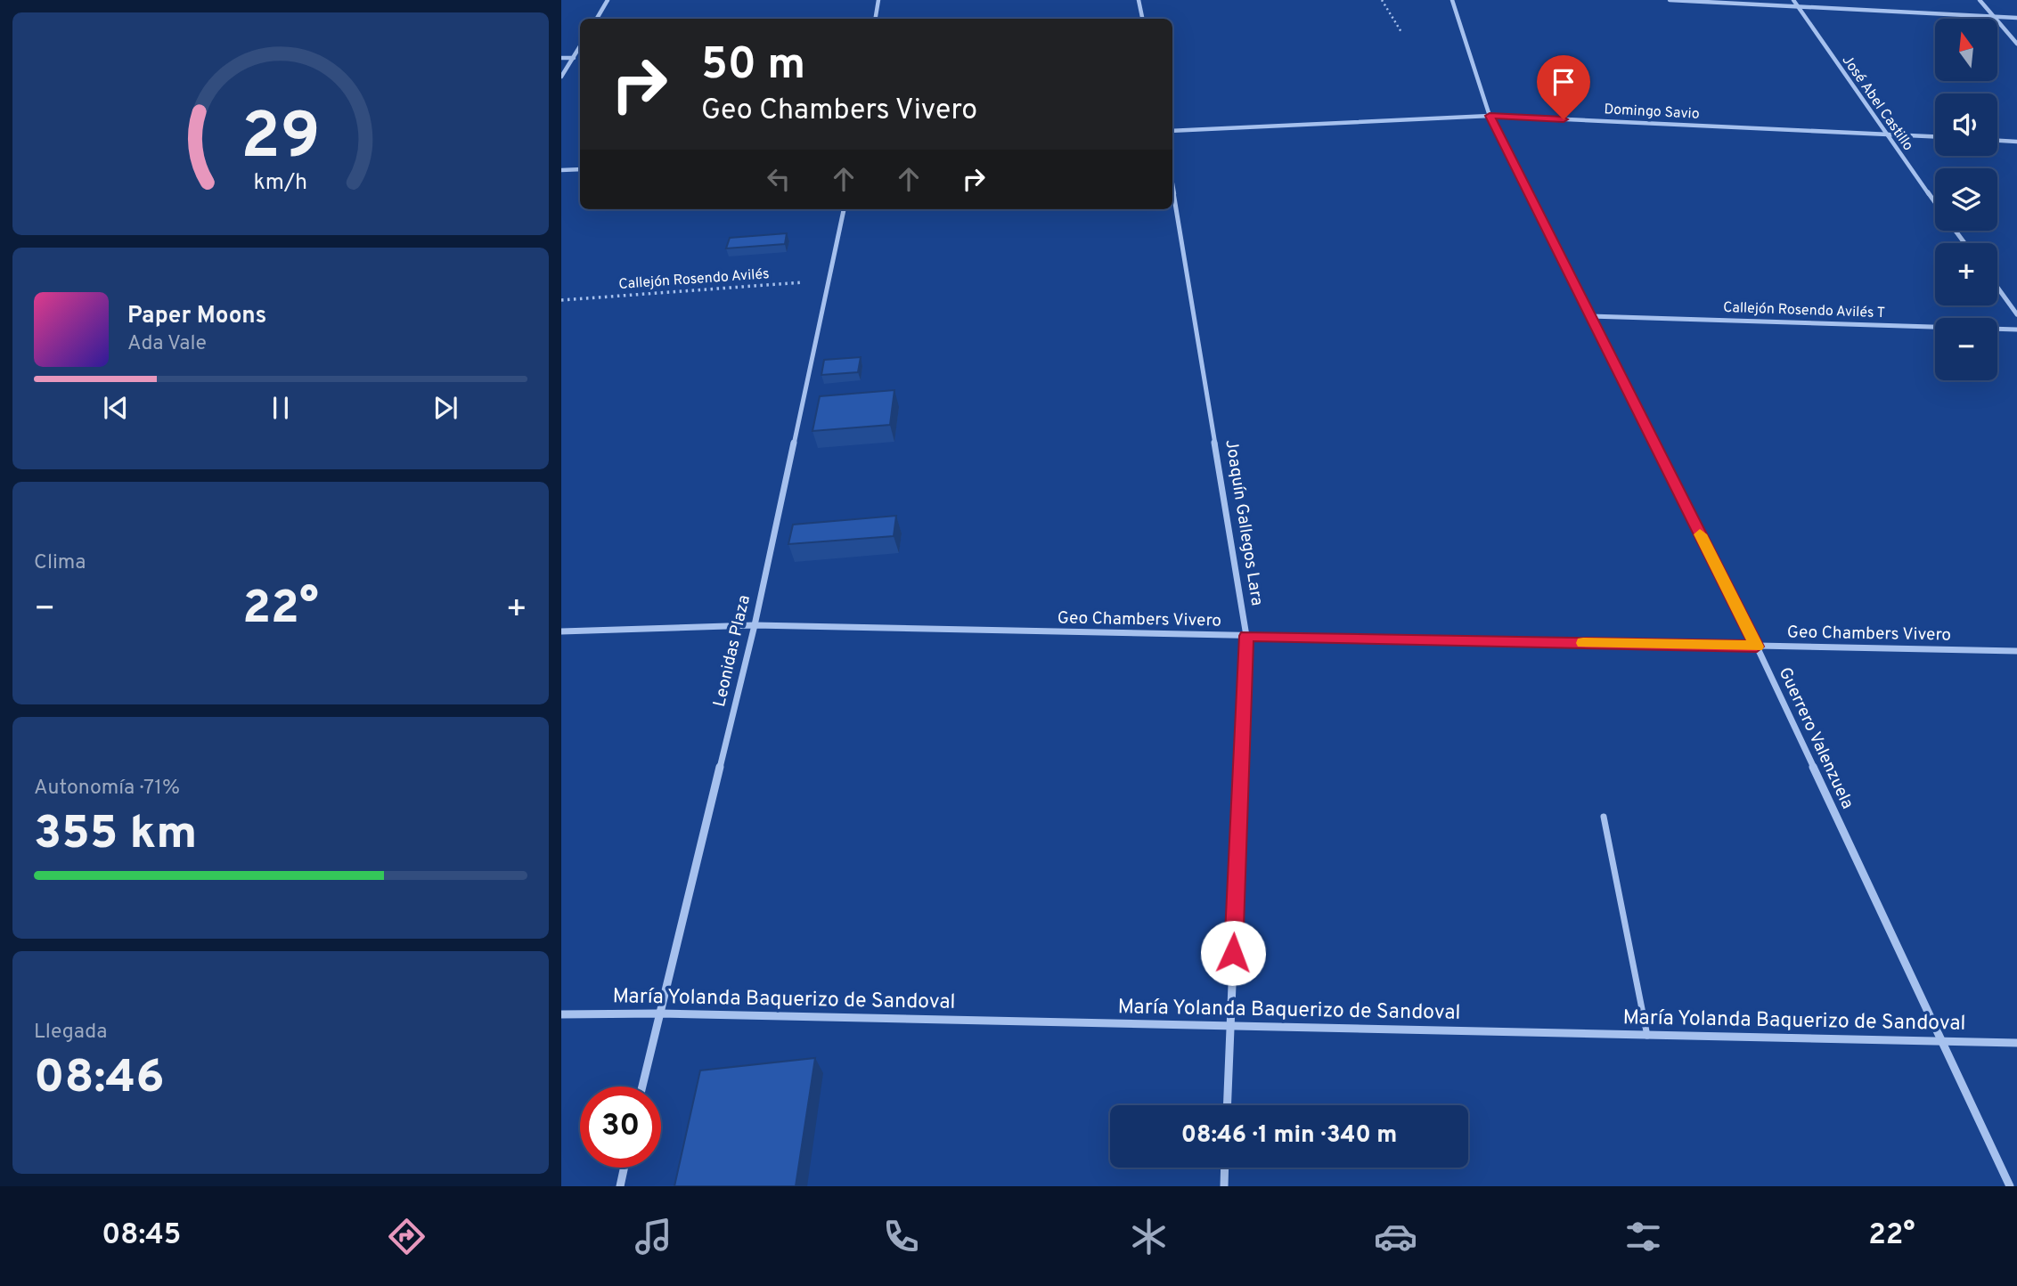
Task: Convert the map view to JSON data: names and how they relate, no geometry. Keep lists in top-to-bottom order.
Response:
{
  "streets": {
    "street": [
      "José Abel Castillo",
      "Domingo Savio",
      "Callejón Rosendo Avilés T",
      "Joaquín Gallegos Lara",
      "Geo Chambers Vivero",
      "Leonidas Plaza",
      "Guerrero Valenzuela",
      "María Yolanda Baquerizo de Sandoval"
    ],
    "path": ["Callejón Rosendo Avilés"]
  },
  "crossings": [
    ["José Abel Castillo", "Domingo Savio"],
    ["Domingo Savio", "Guerrero Valenzuela"],
    ["Callejón Rosendo Avilés", "Leonidas Plaza"],
    ["Callejón Rosendo Avilés T", "Guerrero Valenzuela"],
    ["Joaquín Gallegos Lara", "Geo Chambers Vivero"],
    ["Joaquín Gallegos Lara", "María Yolanda Baquerizo de Sandoval"],
    ["Geo Chambers Vivero", "Leonidas Plaza"],
    ["Geo Chambers Vivero", "Guerrero Valenzuela"],
    ["Leonidas Plaza", "María Yolanda Baquerizo de Sandoval"],
    ["Guerrero Valenzuela", "María Yolanda Baquerizo de Sandoval"]
  ],
  "north": "top",
  "page": {
    "map_buttons": ["+", "−"],
    "turn": ["50 m", "Geo Chambers Vivero"],
    "song": ["Paper Moons", "Ada Vale"],
    "tile": [
      "Clima",
      ["Autonomía · 71%", "355 km"],
      ["Llegada", "08:46"]
    ],
    "heat": ["−", "22°", "+"],
    "limit": "30",
    "trip": "08:46 · 1 min · 340 m",
    "tabs": ["08:45", "22°"],
    "gauge": ["29", "km/h"]
  }
}
